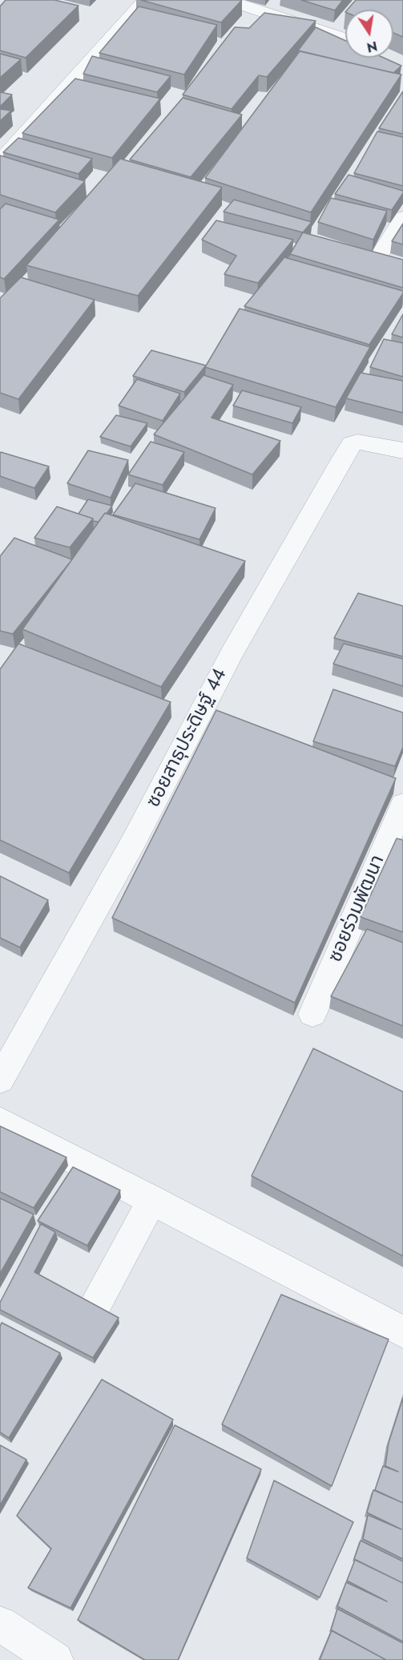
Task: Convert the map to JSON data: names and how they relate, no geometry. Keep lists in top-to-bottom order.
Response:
{
  "streets": {
    "street": ["ซอยสาธุประดิษฐ์ 44", "ซอยร่วมพัฒนา"]
  },
  "north": "bottom"
}
